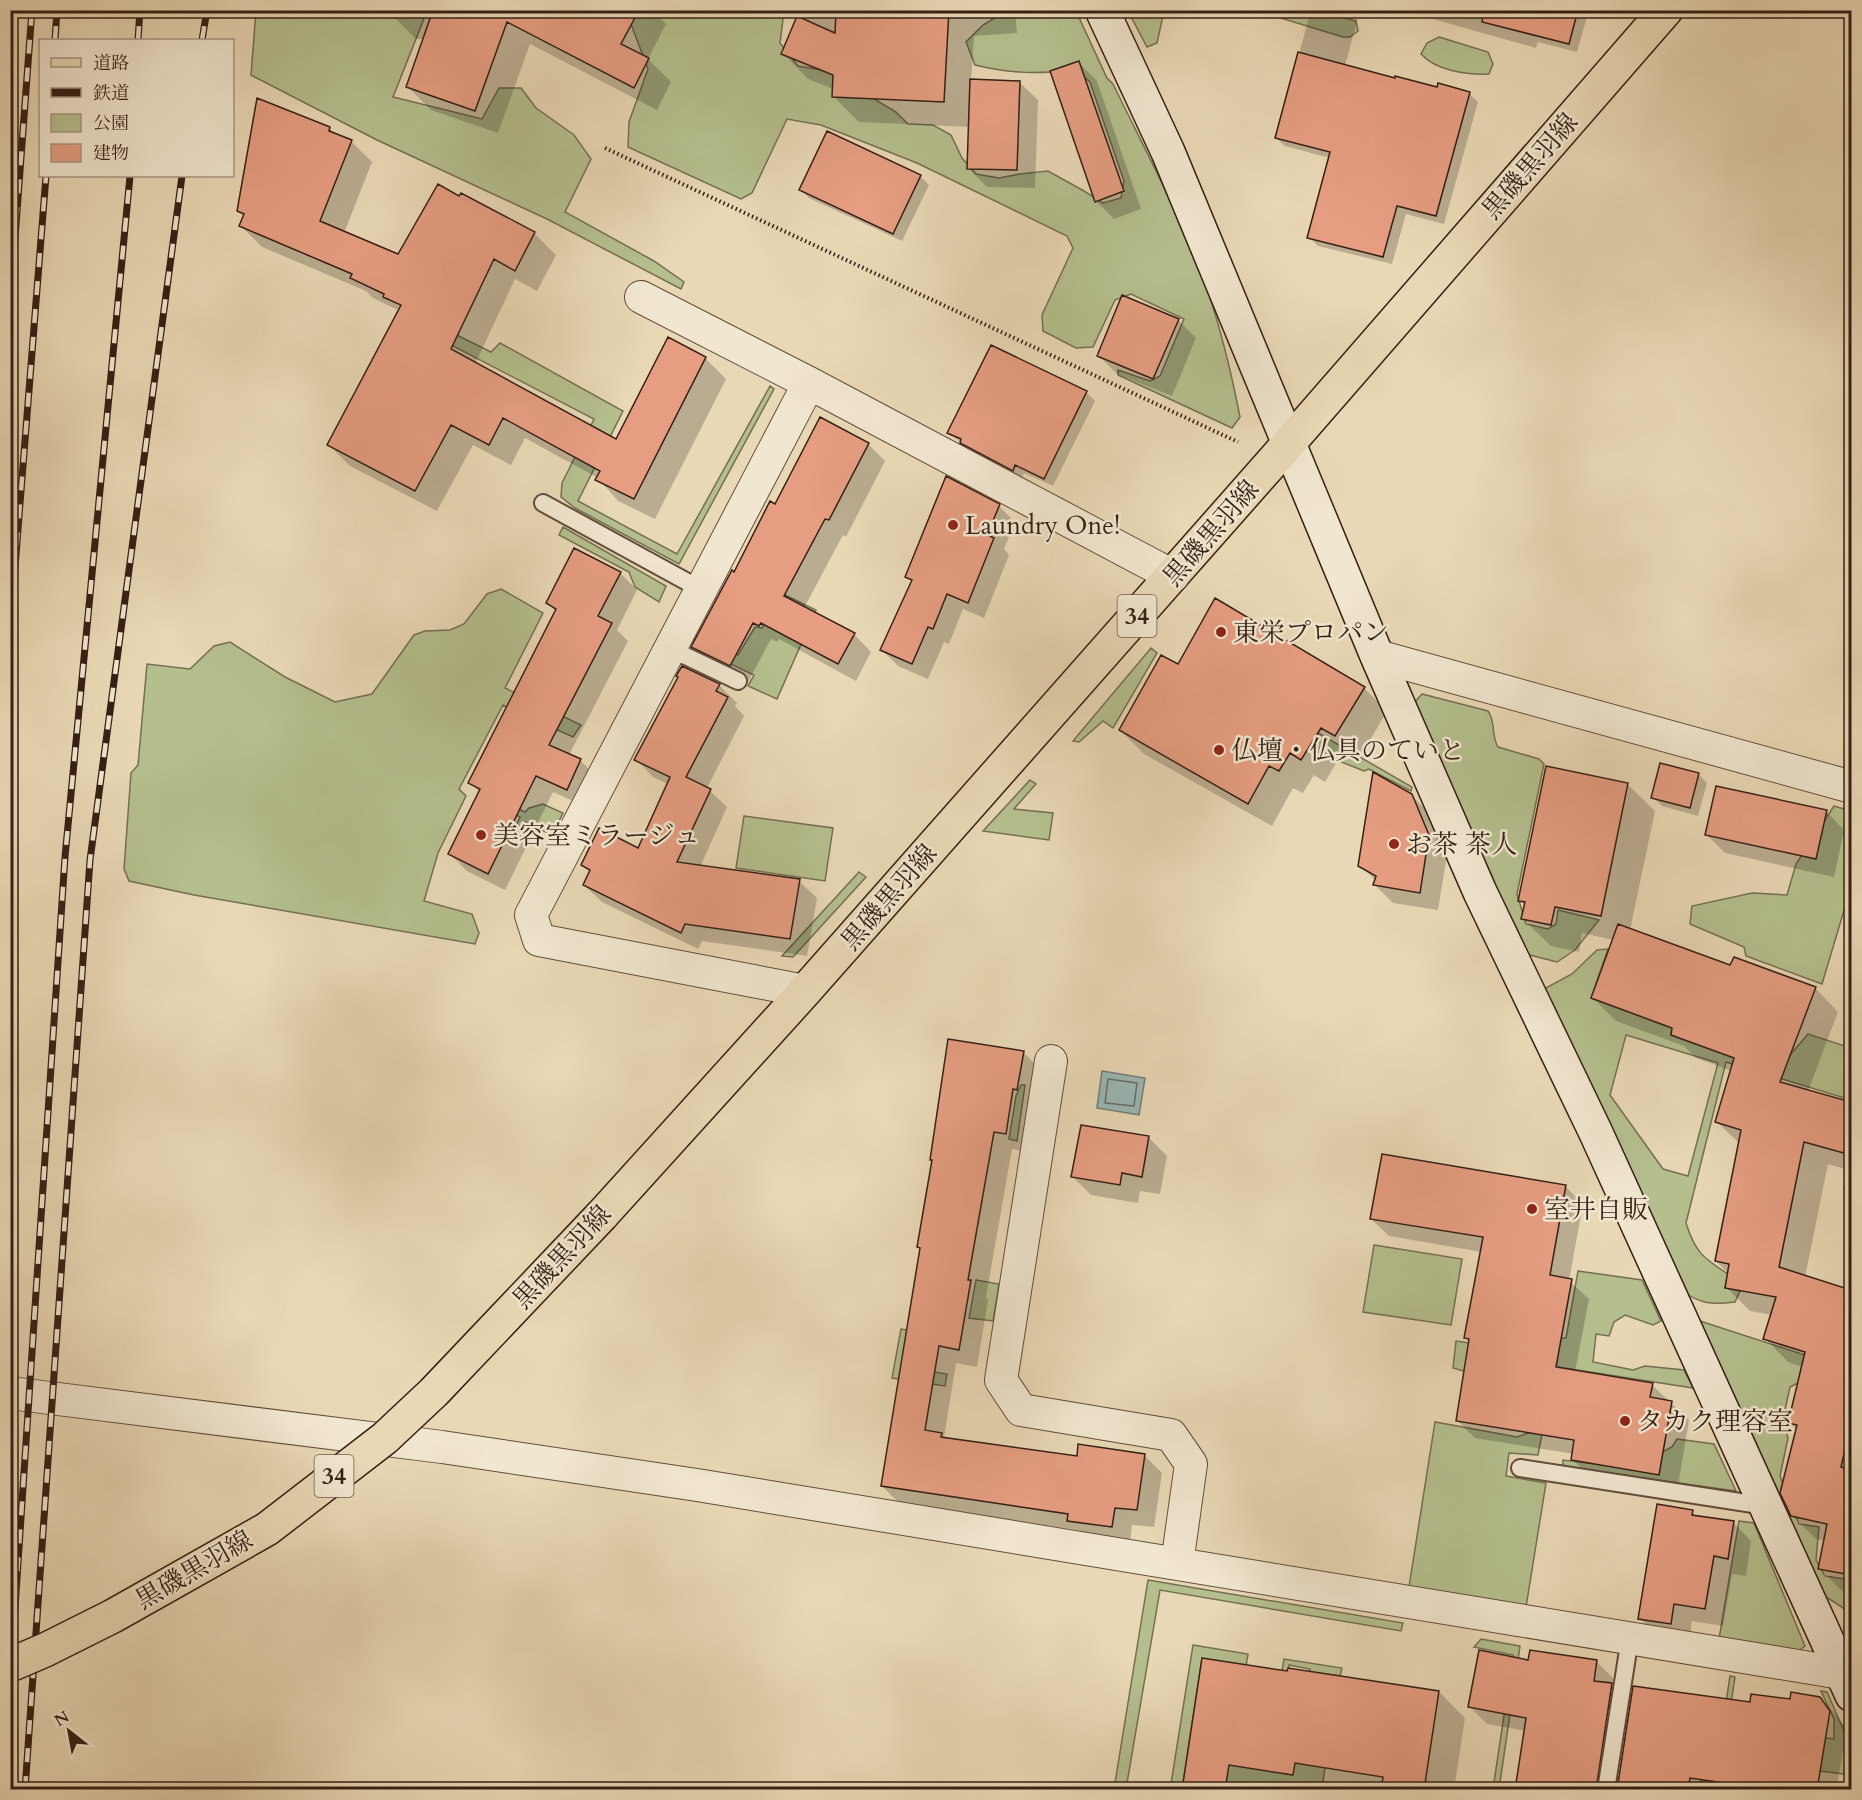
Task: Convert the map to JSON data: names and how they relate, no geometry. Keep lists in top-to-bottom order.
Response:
{
  "streets": {
    "main road": ["黒磯黒羽線", "34"]
  },
  "places": [
    "Laundry One!",
    "東栄プロパン",
    "仏壇・仏具のていと",
    "美容室ミラージュ",
    "お茶 茶人",
    "室井自販",
    "タカク理容室"
  ],
  "legend": [
    "道路",
    "鉄道",
    "公園",
    "建物"
  ],
  "north": "top left"
}
